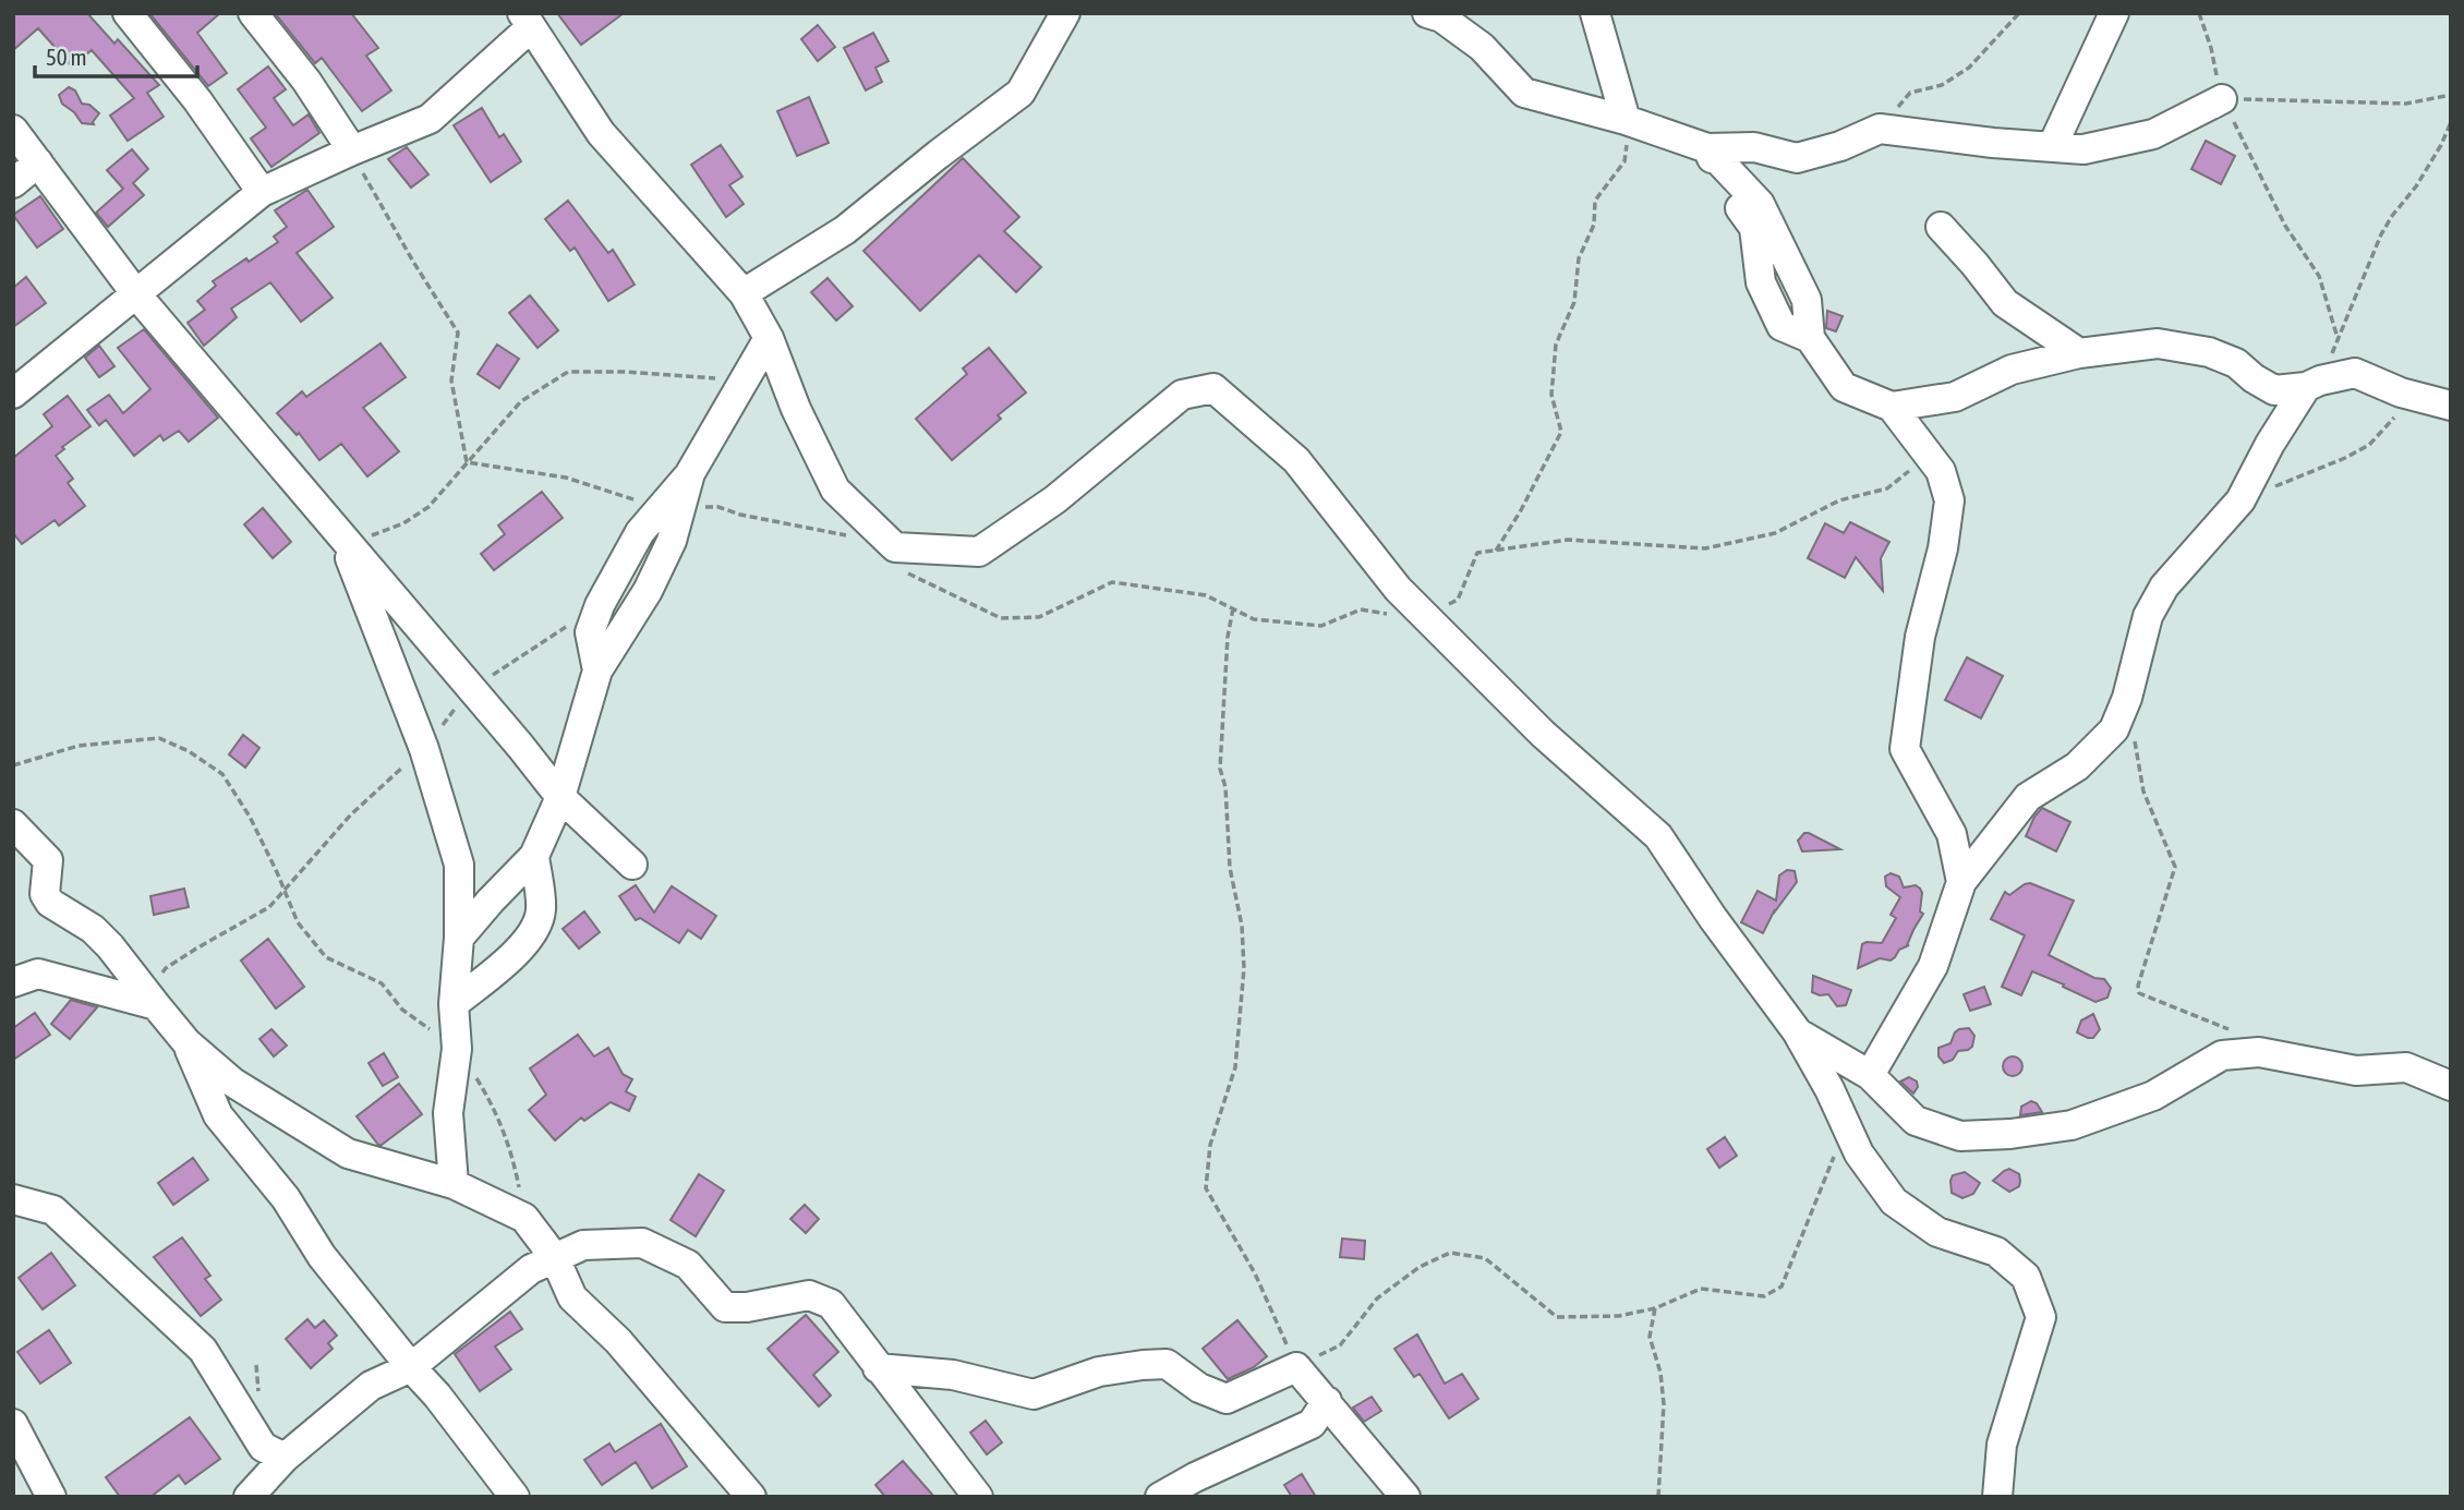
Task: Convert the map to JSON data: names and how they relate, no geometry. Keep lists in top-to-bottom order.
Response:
{
  "scale_bar": "50 m"
}
